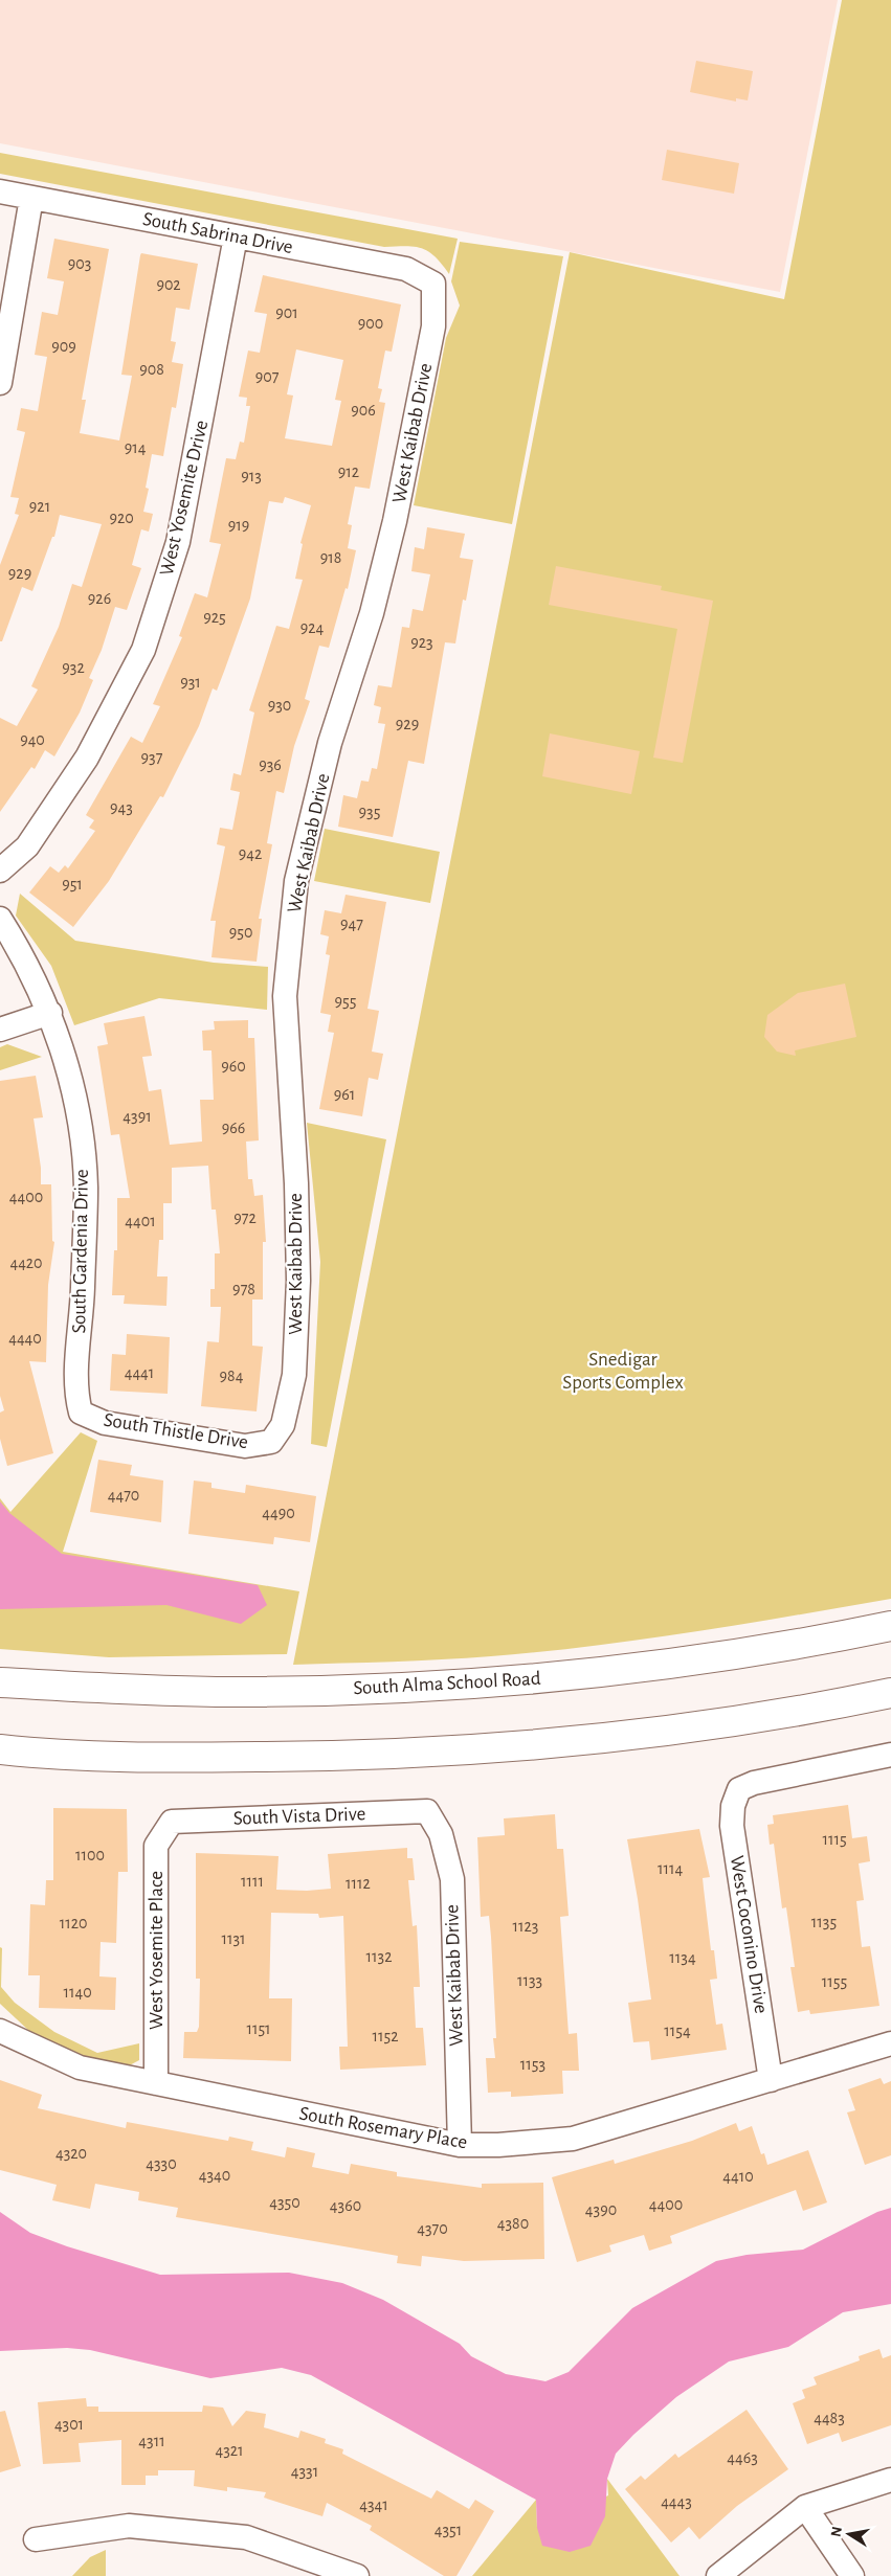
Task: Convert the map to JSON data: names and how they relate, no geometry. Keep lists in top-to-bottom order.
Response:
{
  "streets": {
    "main road": ["South Alma School Road"],
    "street": [
      "South Sabrina Drive",
      "West Kaibab Drive",
      "West Yosemite Drive",
      "South Gardenia Drive",
      "South Thistle Drive",
      "South Vista Drive",
      "West Coconino Drive",
      "West Yosemite Place",
      "South Rosemary Place"
    ]
  },
  "crossings": [
    ["South Sabrina Drive", "West Kaibab Drive"],
    ["South Sabrina Drive", "West Yosemite Drive"],
    ["West Kaibab Drive", "South Thistle Drive"],
    ["West Kaibab Drive", "South Vista Drive"],
    ["West Kaibab Drive", "South Rosemary Place"],
    ["South Gardenia Drive", "South Thistle Drive"],
    ["South Vista Drive", "West Yosemite Place"],
    ["West Coconino Drive", "South Rosemary Place"],
    ["West Yosemite Place", "South Rosemary Place"]
  ],
  "parks": ["Snedigar Sports Complex"],
  "house_numbers": [
    "903",
    "902",
    "901",
    "900",
    "909",
    "908",
    "907",
    "906",
    "914",
    "912",
    "913",
    "921",
    "920",
    "919",
    "918",
    "929",
    "926",
    "925",
    "924",
    "923",
    "932",
    "931",
    "930",
    "929",
    "940",
    "937",
    "936",
    "943",
    "935",
    "942",
    "951",
    "947",
    "950",
    "955",
    "960",
    "961",
    "4391",
    "966",
    "4400",
    "972",
    "4401",
    "4420",
    "978",
    "4440",
    "4441",
    "984",
    "4470",
    "4490",
    "1115",
    "1100",
    "1114",
    "1111",
    "1112",
    "1135",
    "1120",
    "1123",
    "1131",
    "1132",
    "1134",
    "1133",
    "1155",
    "1140",
    "1151",
    "1154",
    "1152",
    "1153",
    "4320",
    "4330",
    "4340",
    "4410",
    "4350",
    "4400",
    "4360",
    "4390",
    "4380",
    "4370",
    "4483",
    "4301",
    "4311",
    "4321",
    "4463",
    "4331",
    "4443",
    "4341",
    "4351"
  ],
  "north": "left"
}
